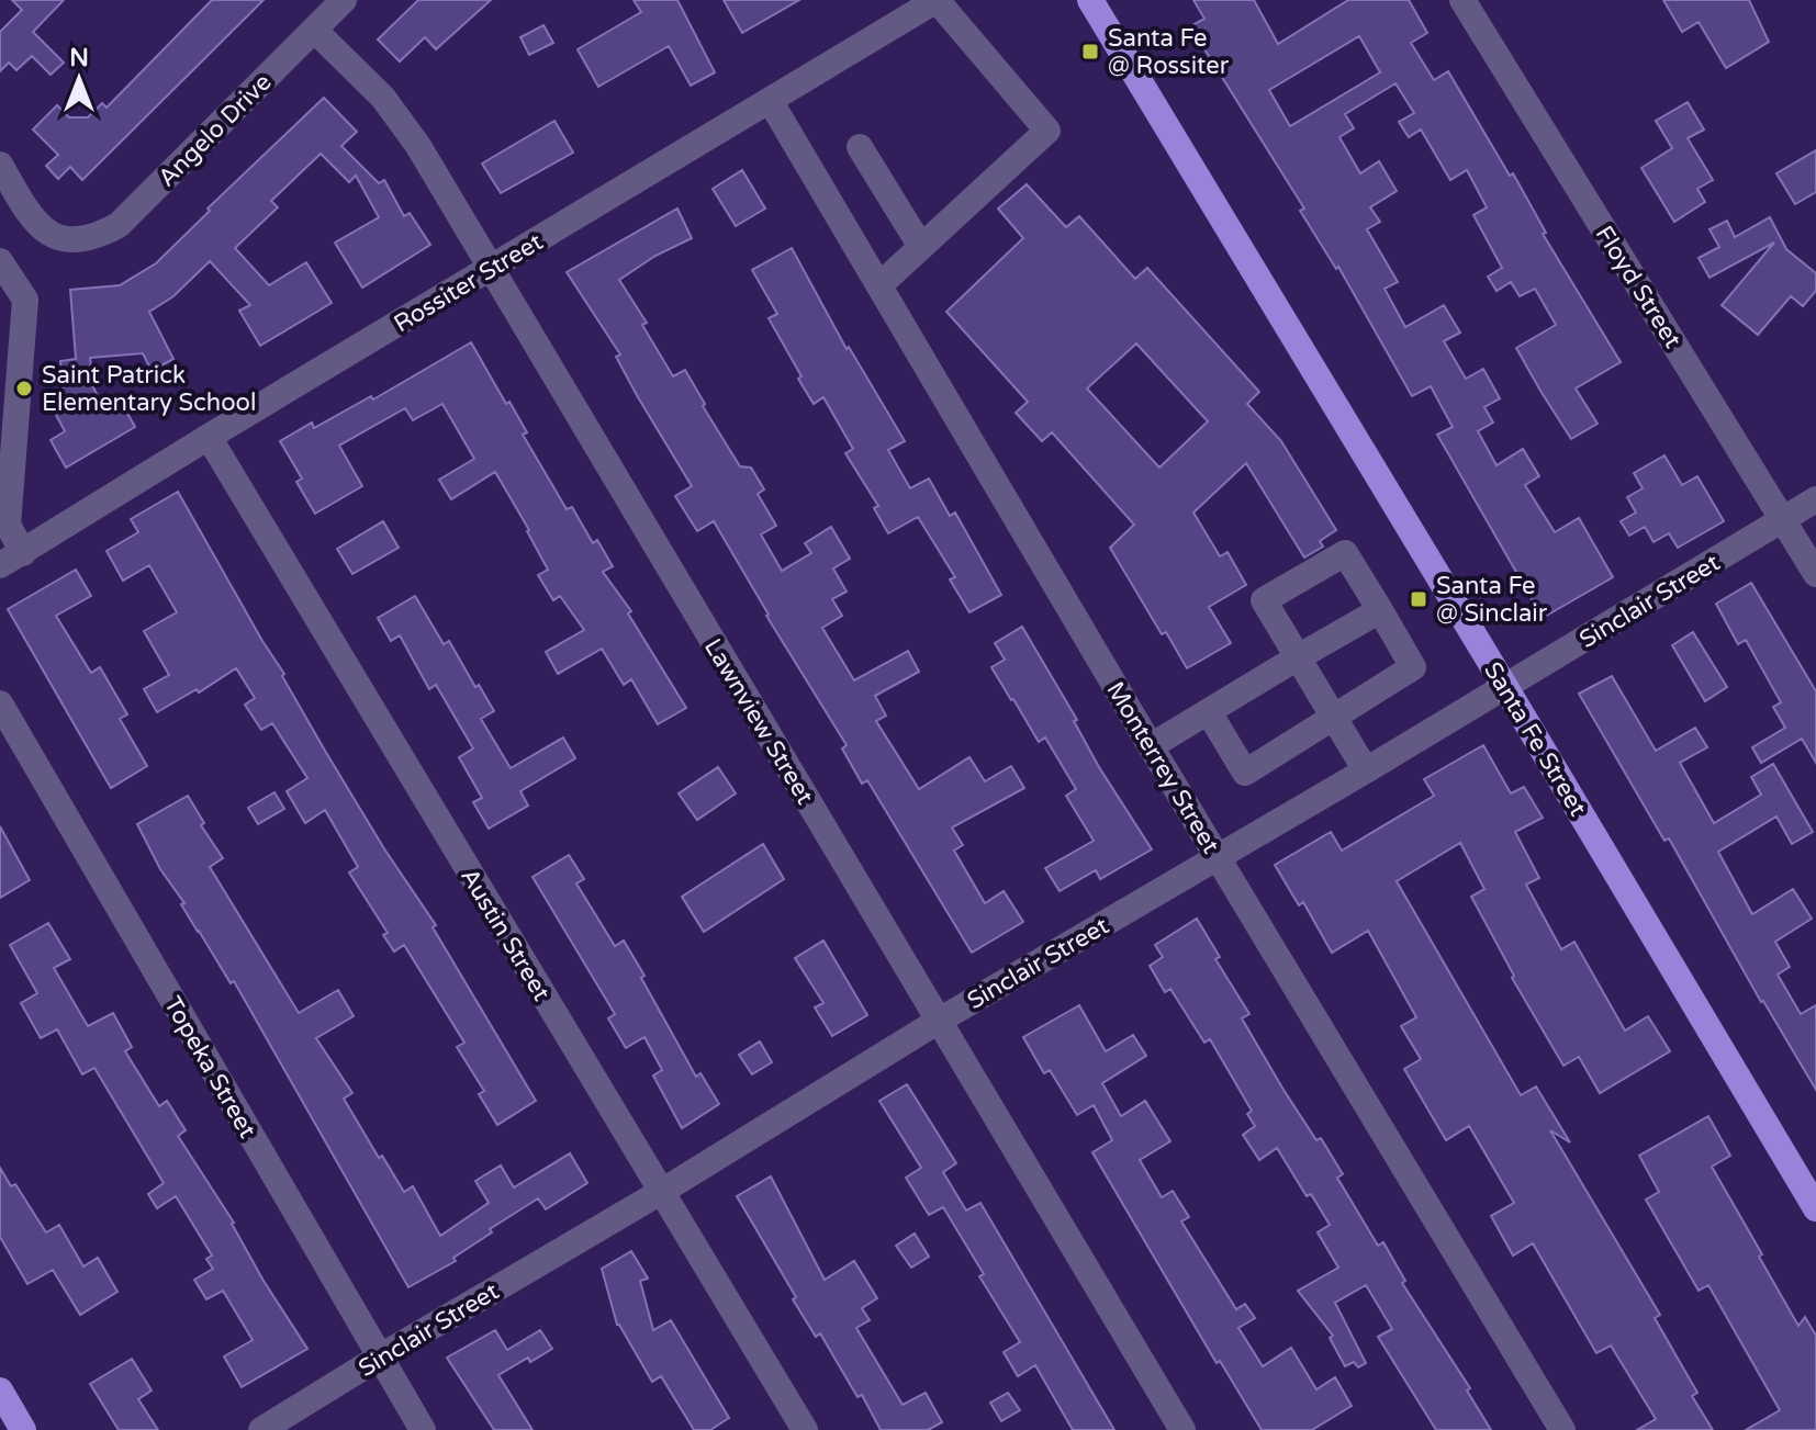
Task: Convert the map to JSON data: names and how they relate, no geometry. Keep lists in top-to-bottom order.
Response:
{
  "streets": {
    "main road": ["Santa Fe Street"],
    "street": [
      "Angelo Drive",
      "Rossiter Street",
      "Floyd Street",
      "Sinclair Street",
      "Lawnview Street",
      "Monterrey Street",
      "Austin Street",
      "Topeka Street"
    ]
  },
  "crossings": [
    ["Angelo Drive", "Lawnview Street"],
    ["Rossiter Street", "Lawnview Street"],
    ["Rossiter Street", "Monterrey Street"],
    ["Rossiter Street", "Austin Street"],
    ["Floyd Street", "Sinclair Street"],
    ["Sinclair Street", "Lawnview Street"],
    ["Sinclair Street", "Santa Fe Street"],
    ["Sinclair Street", "Monterrey Street"],
    ["Sinclair Street", "Austin Street"],
    ["Sinclair Street", "Topeka Street"]
  ],
  "places": {
    "transit": ["Santa Fe @ Rossiter", "Santa Fe @ Sinclair"],
    "other": ["Saint Patrick Elementary School"]
  },
  "north": "top"
}
